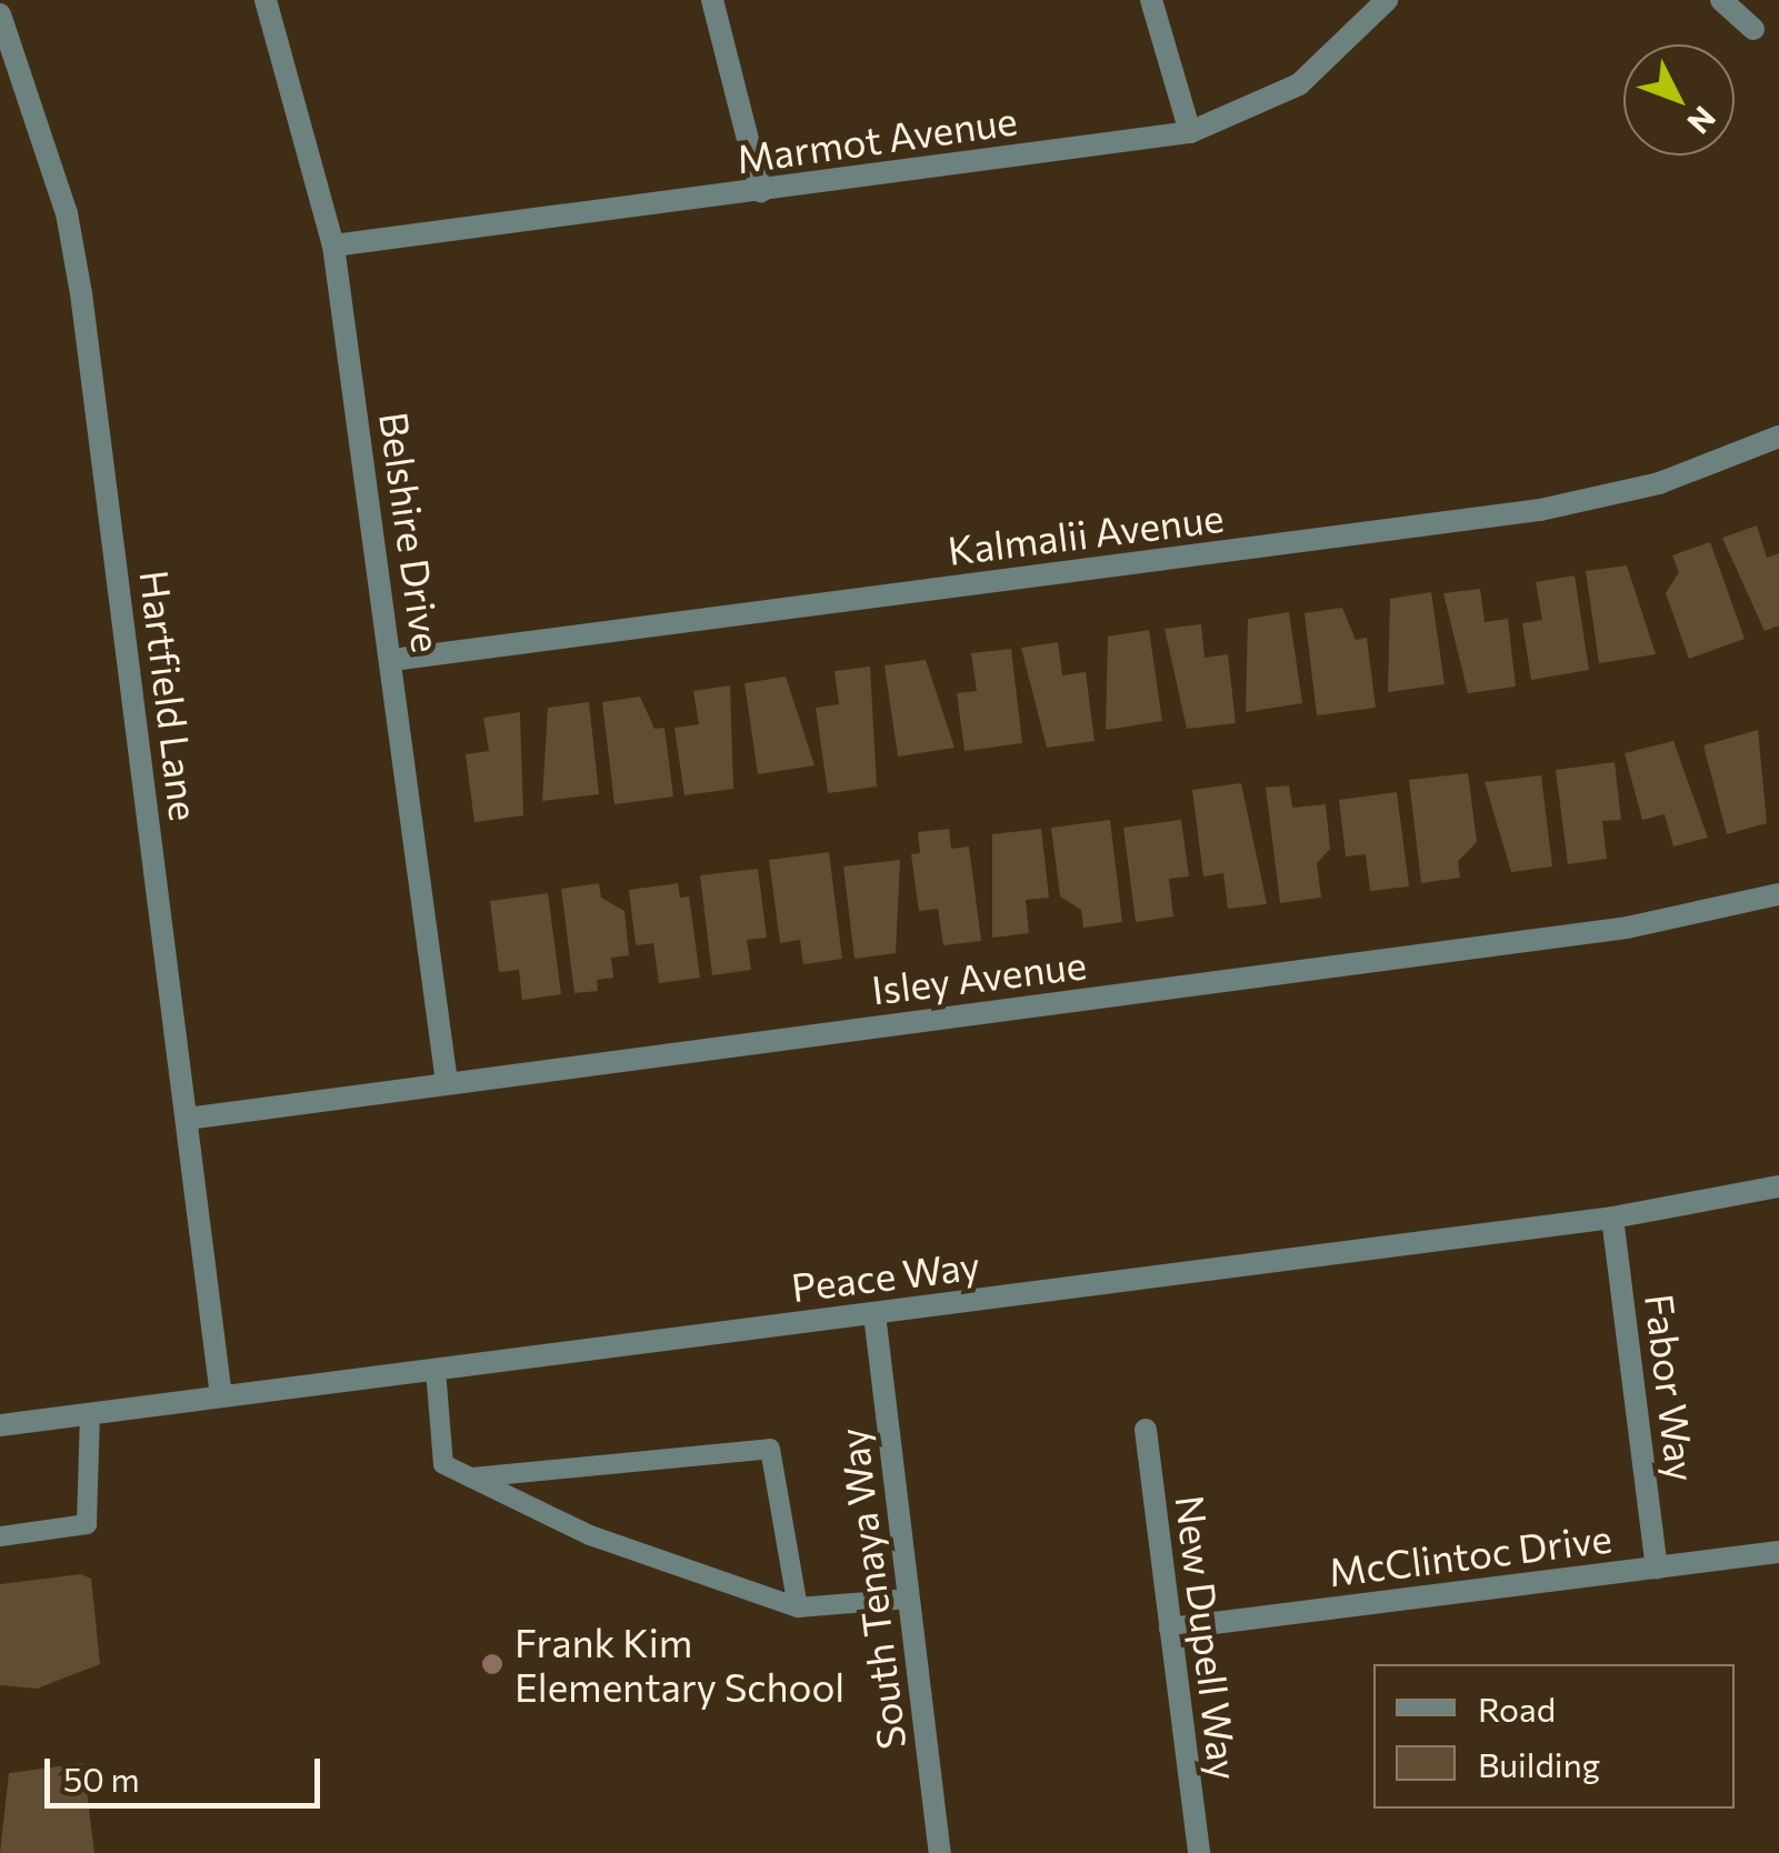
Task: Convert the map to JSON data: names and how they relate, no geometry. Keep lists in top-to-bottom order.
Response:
{
  "streets": {
    "street": [
      "Marmot Avenue",
      "Belshire Drive",
      "Kalmalii Avenue",
      "Hartfield Lane",
      "Isley Avenue",
      "Peace Way",
      "Fabor Way",
      "McClintoc Drive",
      "South Tenaya Way",
      "New Dupell Way"
    ]
  },
  "crossings": [
    ["Marmot Avenue", "Belshire Drive"],
    ["Belshire Drive", "Kalmalii Avenue"],
    ["Belshire Drive", "Isley Avenue"],
    ["Hartfield Lane", "Isley Avenue"],
    ["Hartfield Lane", "Peace Way"],
    ["Peace Way", "Fabor Way"],
    ["Peace Way", "South Tenaya Way"],
    ["Fabor Way", "McClintoc Drive"],
    ["McClintoc Drive", "New Dupell Way"]
  ],
  "places": ["Frank Kim Elementary School"],
  "legend": ["Road", "Building"],
  "scale_bar": "50 m",
  "north": "bottom right"
}
